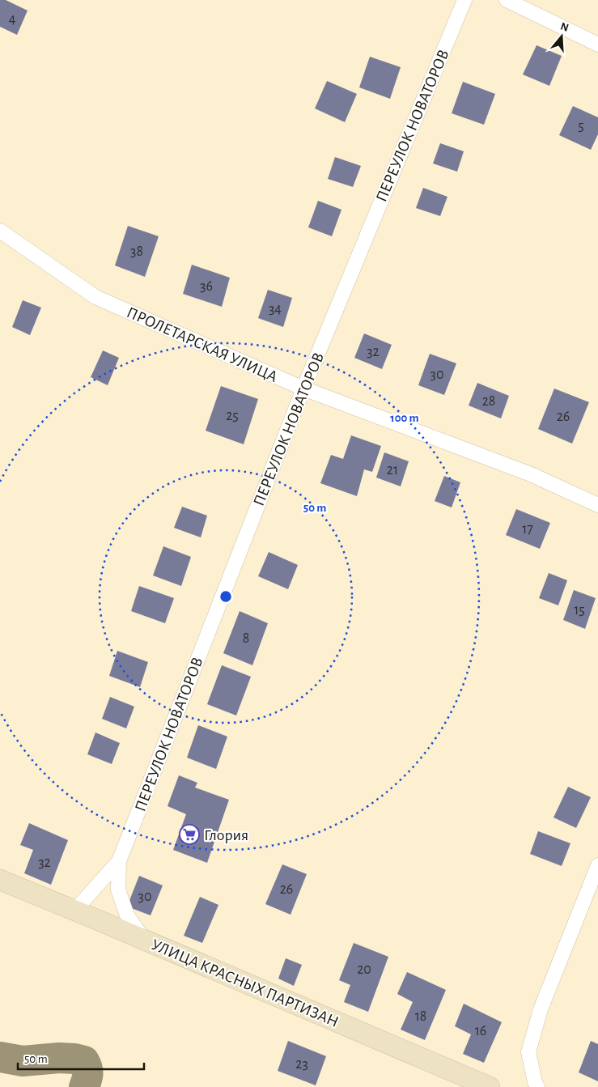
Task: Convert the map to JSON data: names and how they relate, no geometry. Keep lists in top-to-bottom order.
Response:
{
  "streets": {
    "street": ["ПЕРЕУЛОК НОВАТОРОВ", "ПРОЛЕТАРСКАЯ УЛИЦА", "УЛИЦА КРАСНЫХ ПАРТИЗАН"]
  },
  "crossings": [
    ["ПЕРЕУЛОК НОВАТОРОВ", "ПРОЛЕТАРСКАЯ УЛИЦА"]
  ],
  "places": {
    "supermarket": ["Глория"]
  },
  "house_numbers": [
    "4",
    "5",
    "38",
    "36",
    "34",
    "32",
    "30",
    "28",
    "25",
    "26",
    "21",
    "17",
    "15",
    "8",
    "32",
    "26",
    "30",
    "20",
    "18",
    "16",
    "23"
  ],
  "scale_bar": "50 m",
  "north": "top",
  "rings": ["100 m", "50 m"]
}
